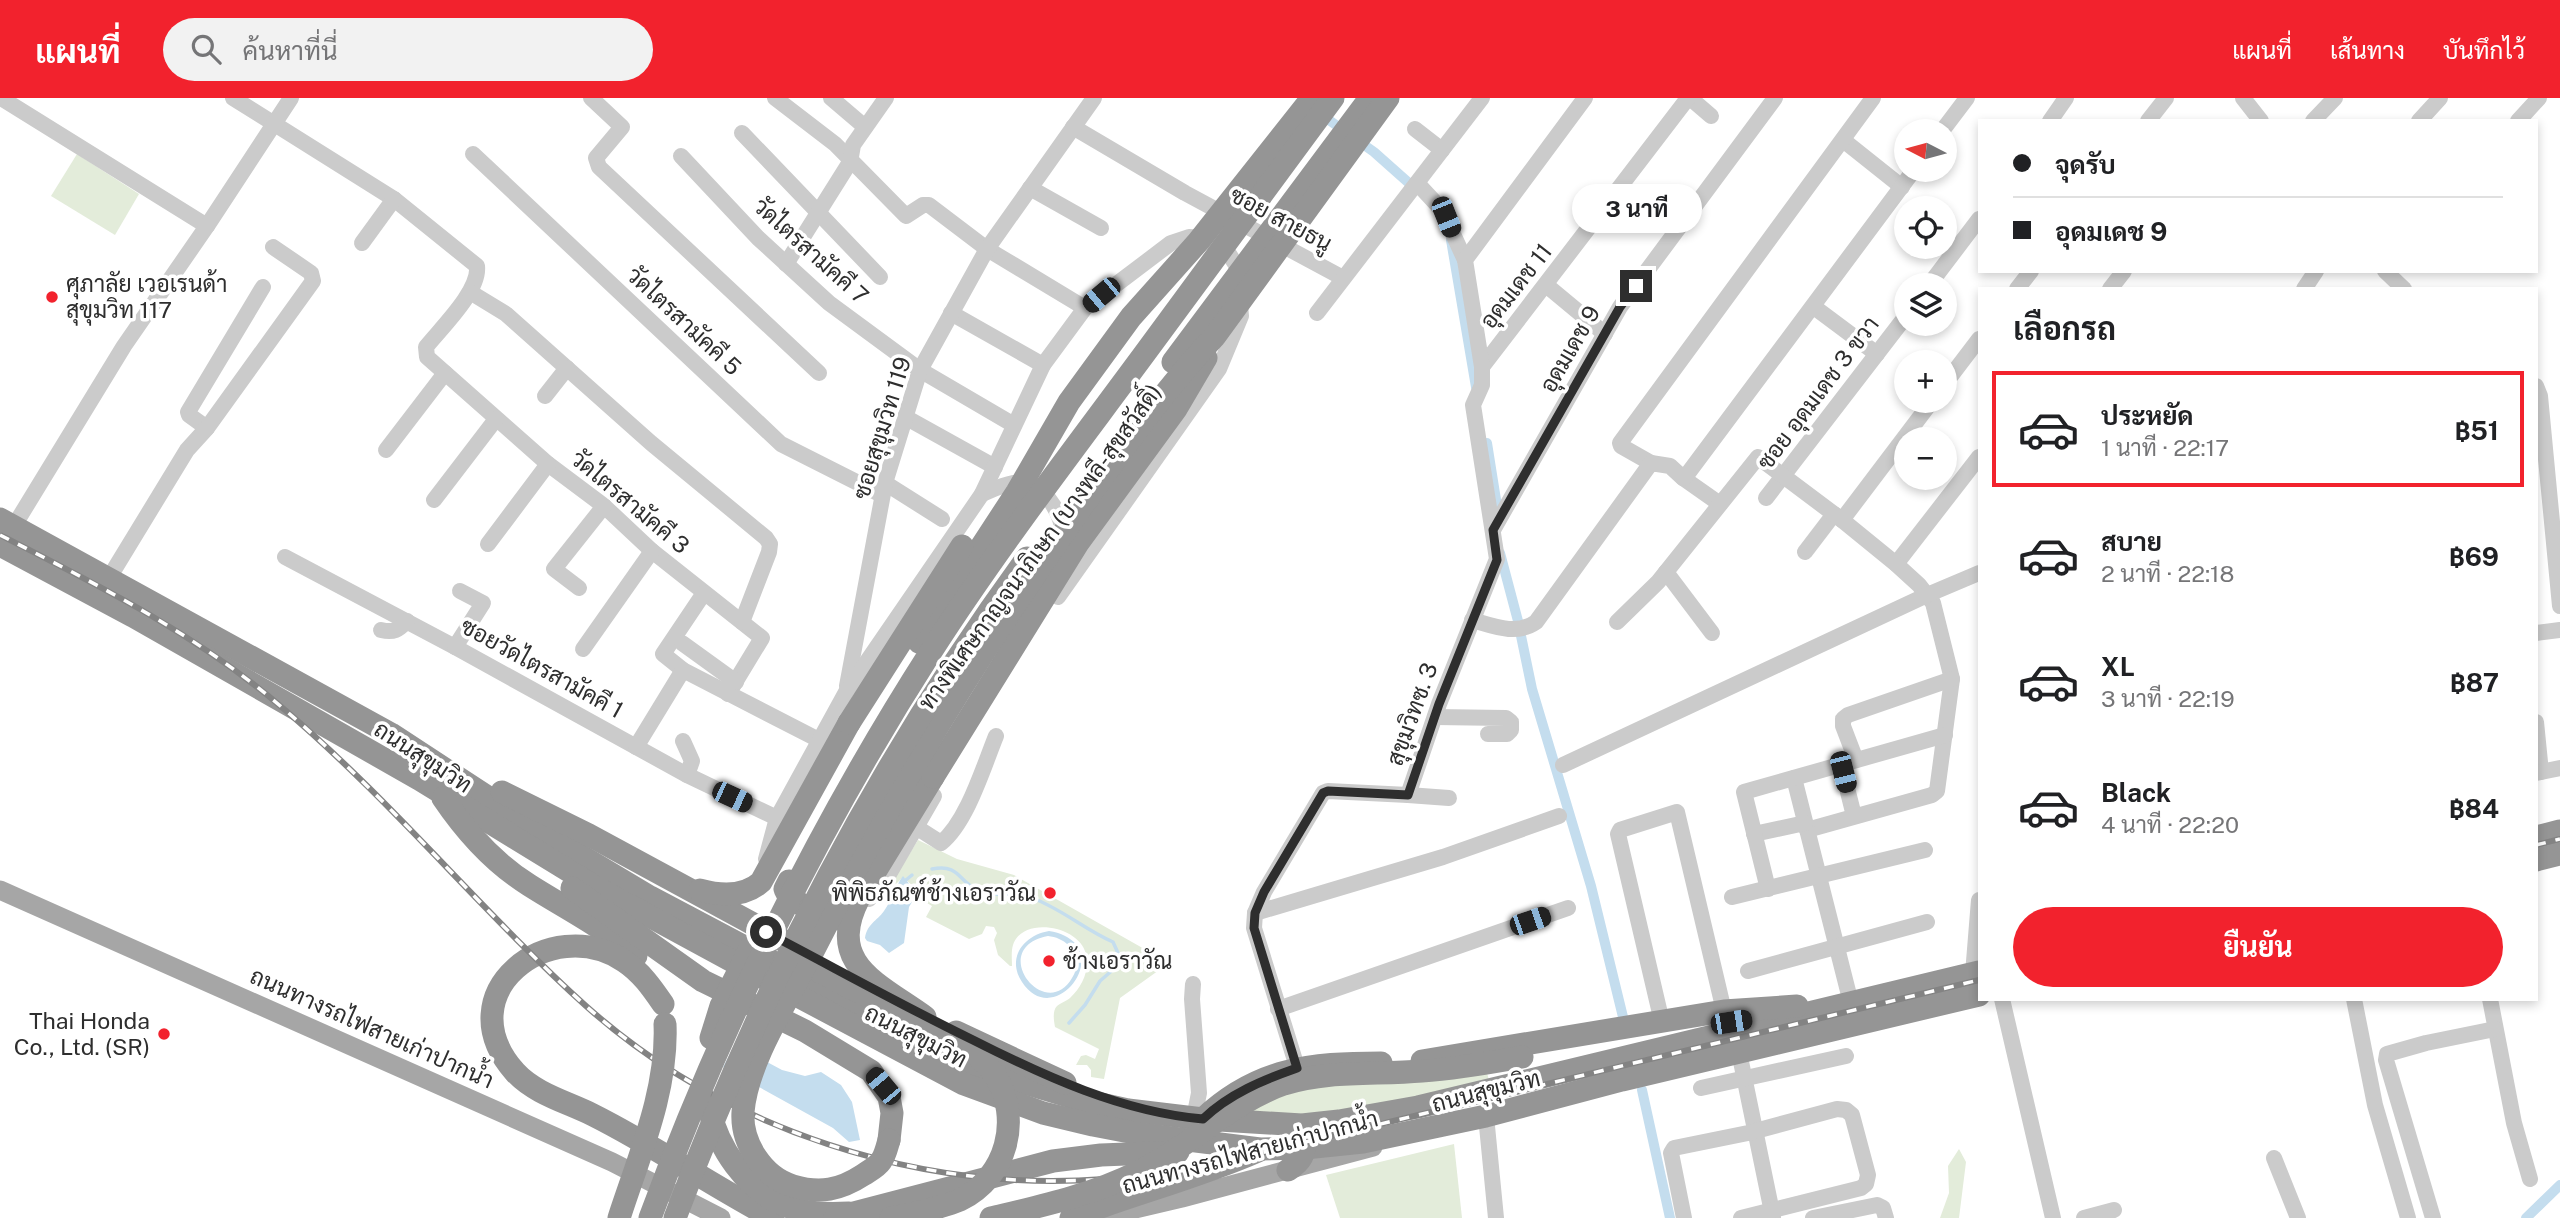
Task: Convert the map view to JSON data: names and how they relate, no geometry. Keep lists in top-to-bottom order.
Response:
{
  "streets": {
    "highway": ["ทางพิเศษกาญจนาภิเษก (บางพลี-สุขสวัสดิ์)", "ถนนสุขุมวิท"],
    "main road": ["ถนนทางรถไฟสายเก่าปากน้ำ"],
    "street": [
      "ซอย สายธนู",
      "วัดไตรสามัคคี 7",
      "อุดมเดช 11",
      "วัดไตรสามัคคี 5",
      "อุดมเดช 9",
      "ซอย อุดมเดช 3 ขวา",
      "ซอยสุขุมวิท 119",
      "วัดไตรสามัคคี 3",
      "ซอยวัดไตรสามัคคี 1",
      "สุขุมวิทซ. 3"
    ]
  },
  "crossings": [
    ["ซอย สายธนู", "ซอยสุขุมวิท 119"],
    ["วัดไตรสามัคคี 7", "ซอยสุขุมวิท 119"],
    ["อุดมเดช 11", "สุขุมวิทซ. 3"],
    ["วัดไตรสามัคคี 5", "ซอยสุขุมวิท 119"],
    ["อุดมเดช 9", "สุขุมวิทซ. 3"],
    ["ถนนสุขุมวิท", "ถนนทางรถไฟสายเก่าปากน้ำ"]
  ],
  "places": [
    "ศุภาลัย เวอเรนด้า สุขุมวิท 117",
    "พิพิธภัณฑ์ช้างเอราวัณ",
    "ช้างเอราวัณ",
    "Thai Honda Co., Ltd. (SR)"
  ],
  "north": "left",
  "page": {
    "header": "แผนที่",
    "search": "ค้นหาที่นี่",
    "nav": ["แผนที่", "เส้นทาง", "บันทึกไว้"],
    "map_buttons": ["+", "−"],
    "banner": ["จุดรับ", "อุดมเดช 9"],
    "bubble": "3 นาที",
    "heading": "เลือกรถ",
    "list": [
      {
        "name": "ประหยัด",
        "note": "1 นาที · 22:17",
        "value": "฿51"
      },
      {
        "name": "สบาย",
        "note": "2 นาที · 22:18",
        "value": "฿69"
      },
      {
        "name": "XL",
        "note": "3 นาที · 22:19",
        "value": "฿87"
      },
      {
        "name": "Black",
        "note": "4 นาที · 22:20",
        "value": "฿84"
      }
    ],
    "buttons": "ยืนยัน"
  }
}
